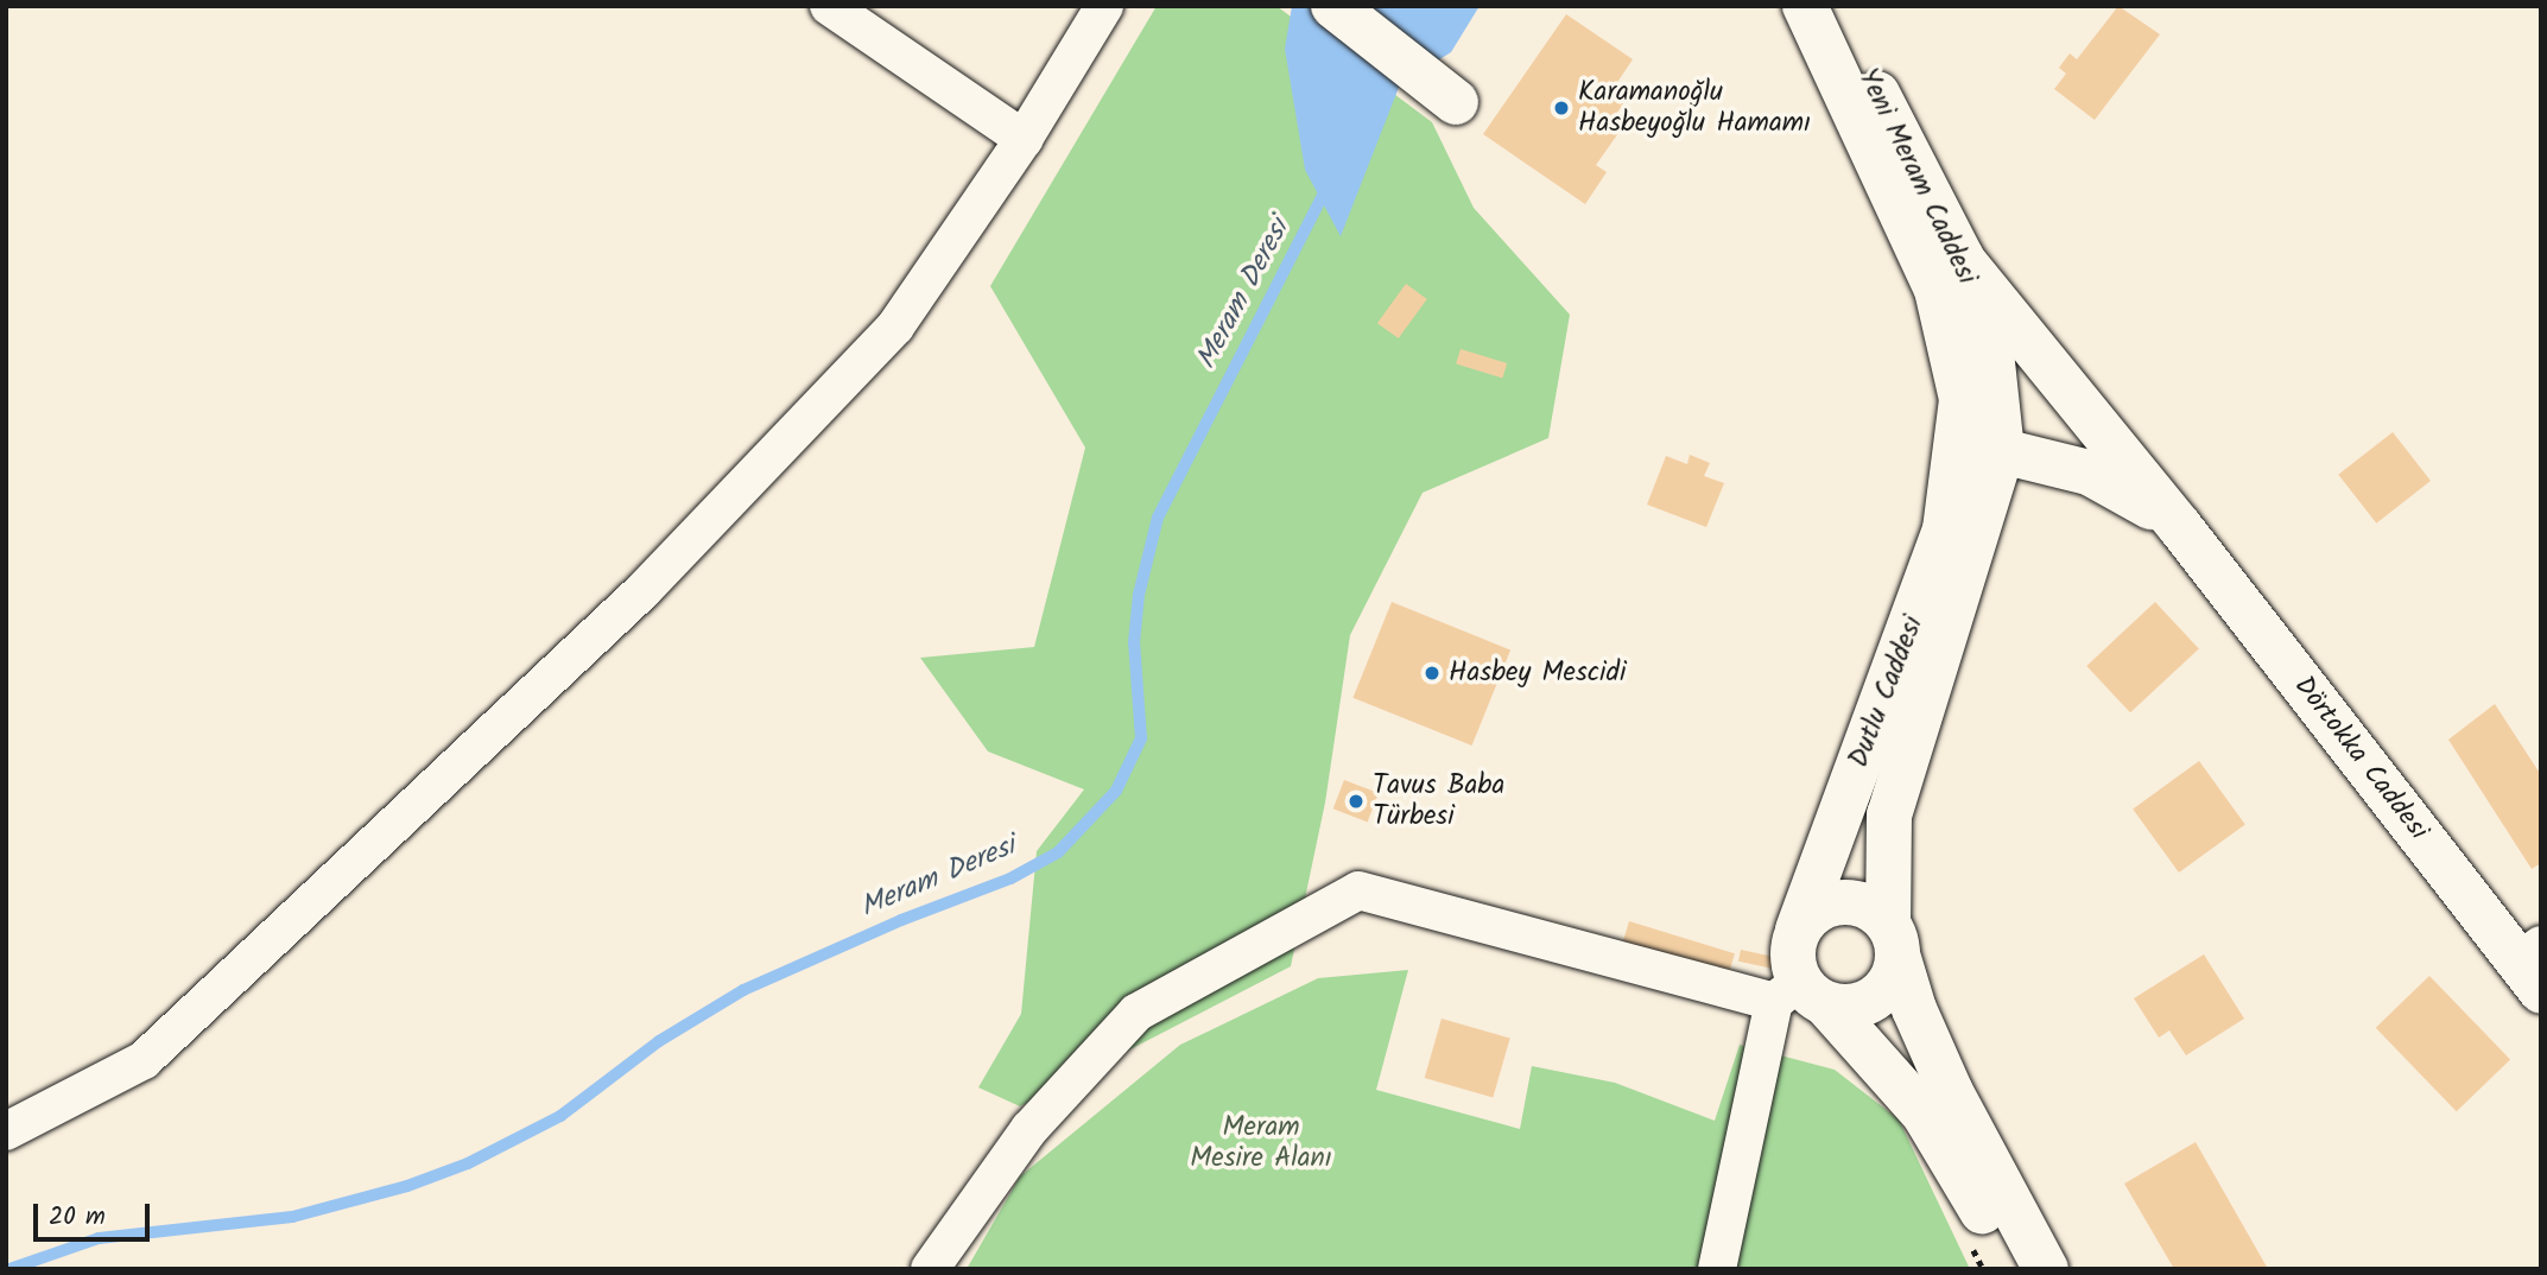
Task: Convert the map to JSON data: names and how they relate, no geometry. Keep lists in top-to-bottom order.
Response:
{
  "streets": {
    "main road": ["Yeni Meram Caddesi", "Dutlu Caddesi", "Dörtokka Caddesi"]
  },
  "crossings": [
    ["Yeni Meram Caddesi", "Dutlu Caddesi"],
    ["Yeni Meram Caddesi", "Dörtokka Caddesi"],
    ["Dutlu Caddesi", "Dörtokka Caddesi"]
  ],
  "water": ["Meram Deresi"],
  "parks": ["Meram Mesire Alanı"],
  "places": ["Karamanoğlu Hasbeyoğlu Hamamı", "Hasbey Mescidi", "Tavus Baba Türbesi"],
  "scale_bar": "20 m"
}
